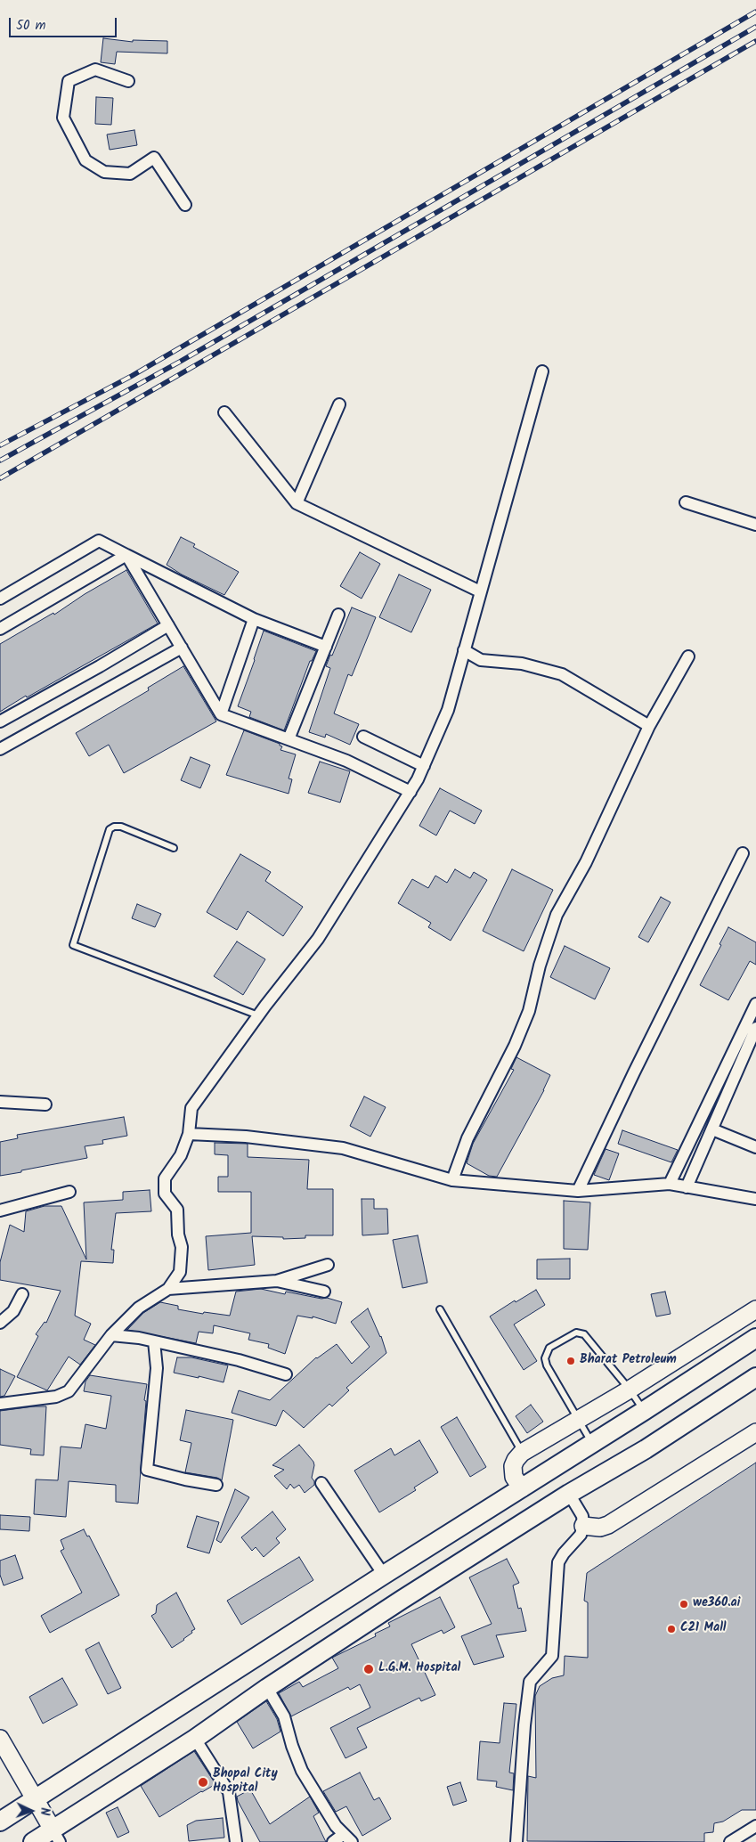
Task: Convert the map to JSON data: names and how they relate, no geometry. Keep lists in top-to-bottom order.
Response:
{
  "places": [
    "Bharat Petroleum",
    "we360.ai",
    "C21 Mall",
    "L.G.M. Hospital",
    "Bhopal City Hospital"
  ],
  "scale_bar": "50 m",
  "north": "right"
}
